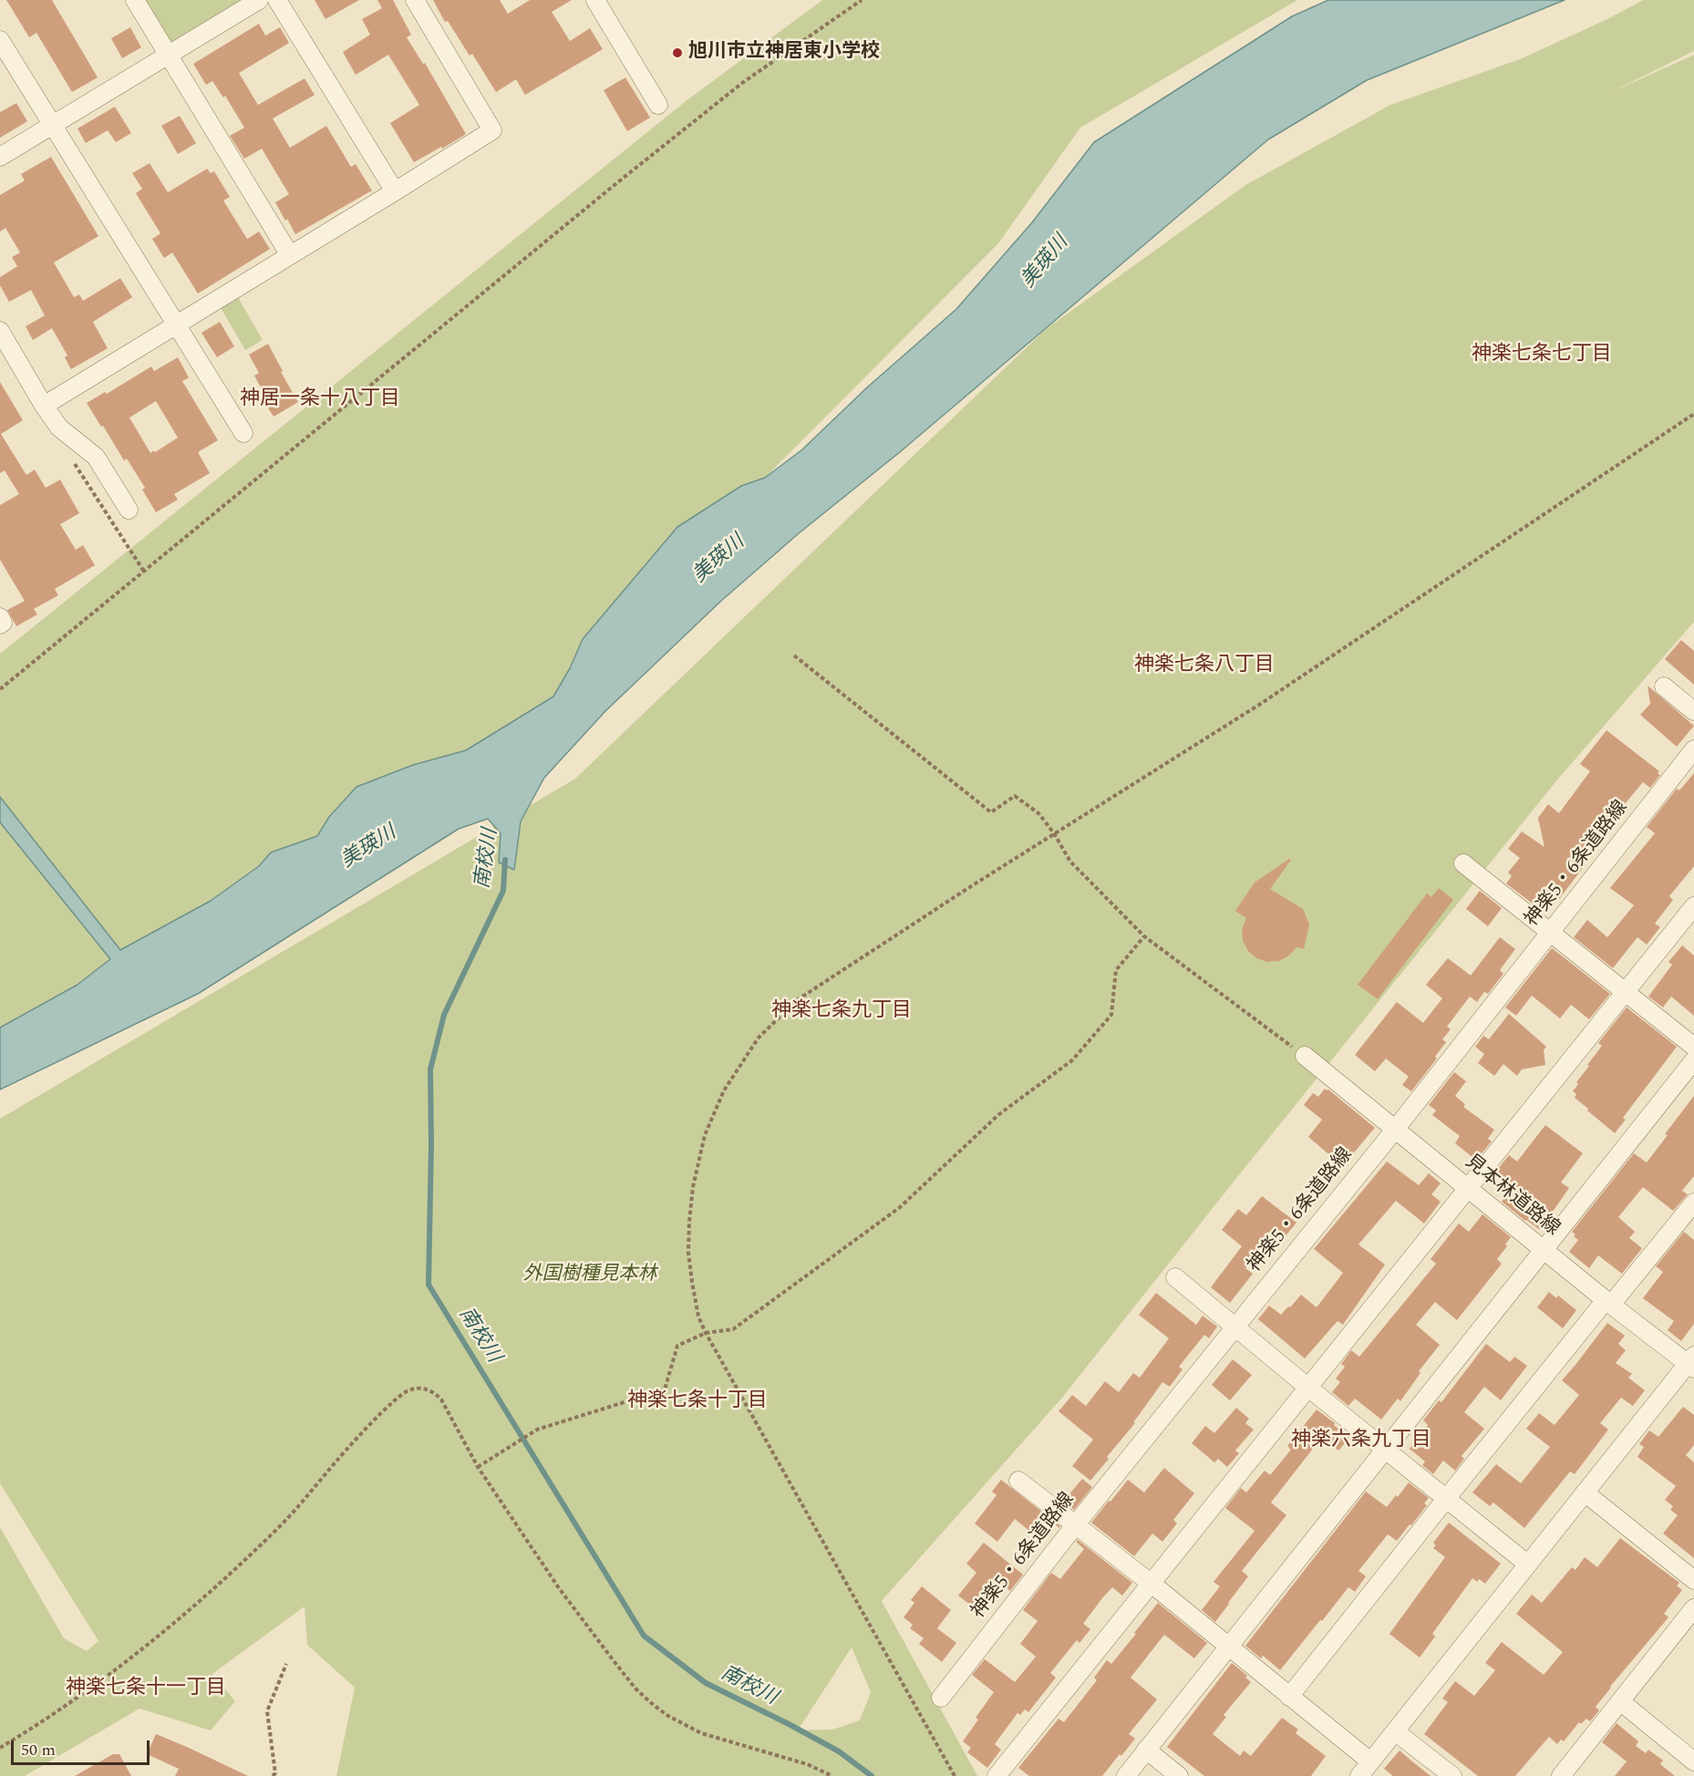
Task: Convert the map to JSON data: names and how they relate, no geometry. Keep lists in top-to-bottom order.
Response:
{
  "streets": {
    "street": ["神楽5・6条道路線", "見本林道路線"]
  },
  "crossings": [
    ["神楽5・6条道路線", "見本林道路線"]
  ],
  "districts": [
    "神楽七条七丁目",
    "神居一条十八丁目",
    "神楽七条八丁目",
    "神楽七条九丁目",
    "神楽七条十丁目",
    "神楽六条九丁目",
    "神楽七条十一丁目"
  ],
  "water": ["美瑛川", "南校川"],
  "parks": ["外国樹種見本林"],
  "places": ["旭川市立神居東小学校"],
  "scale_bar": "50 m"
}
